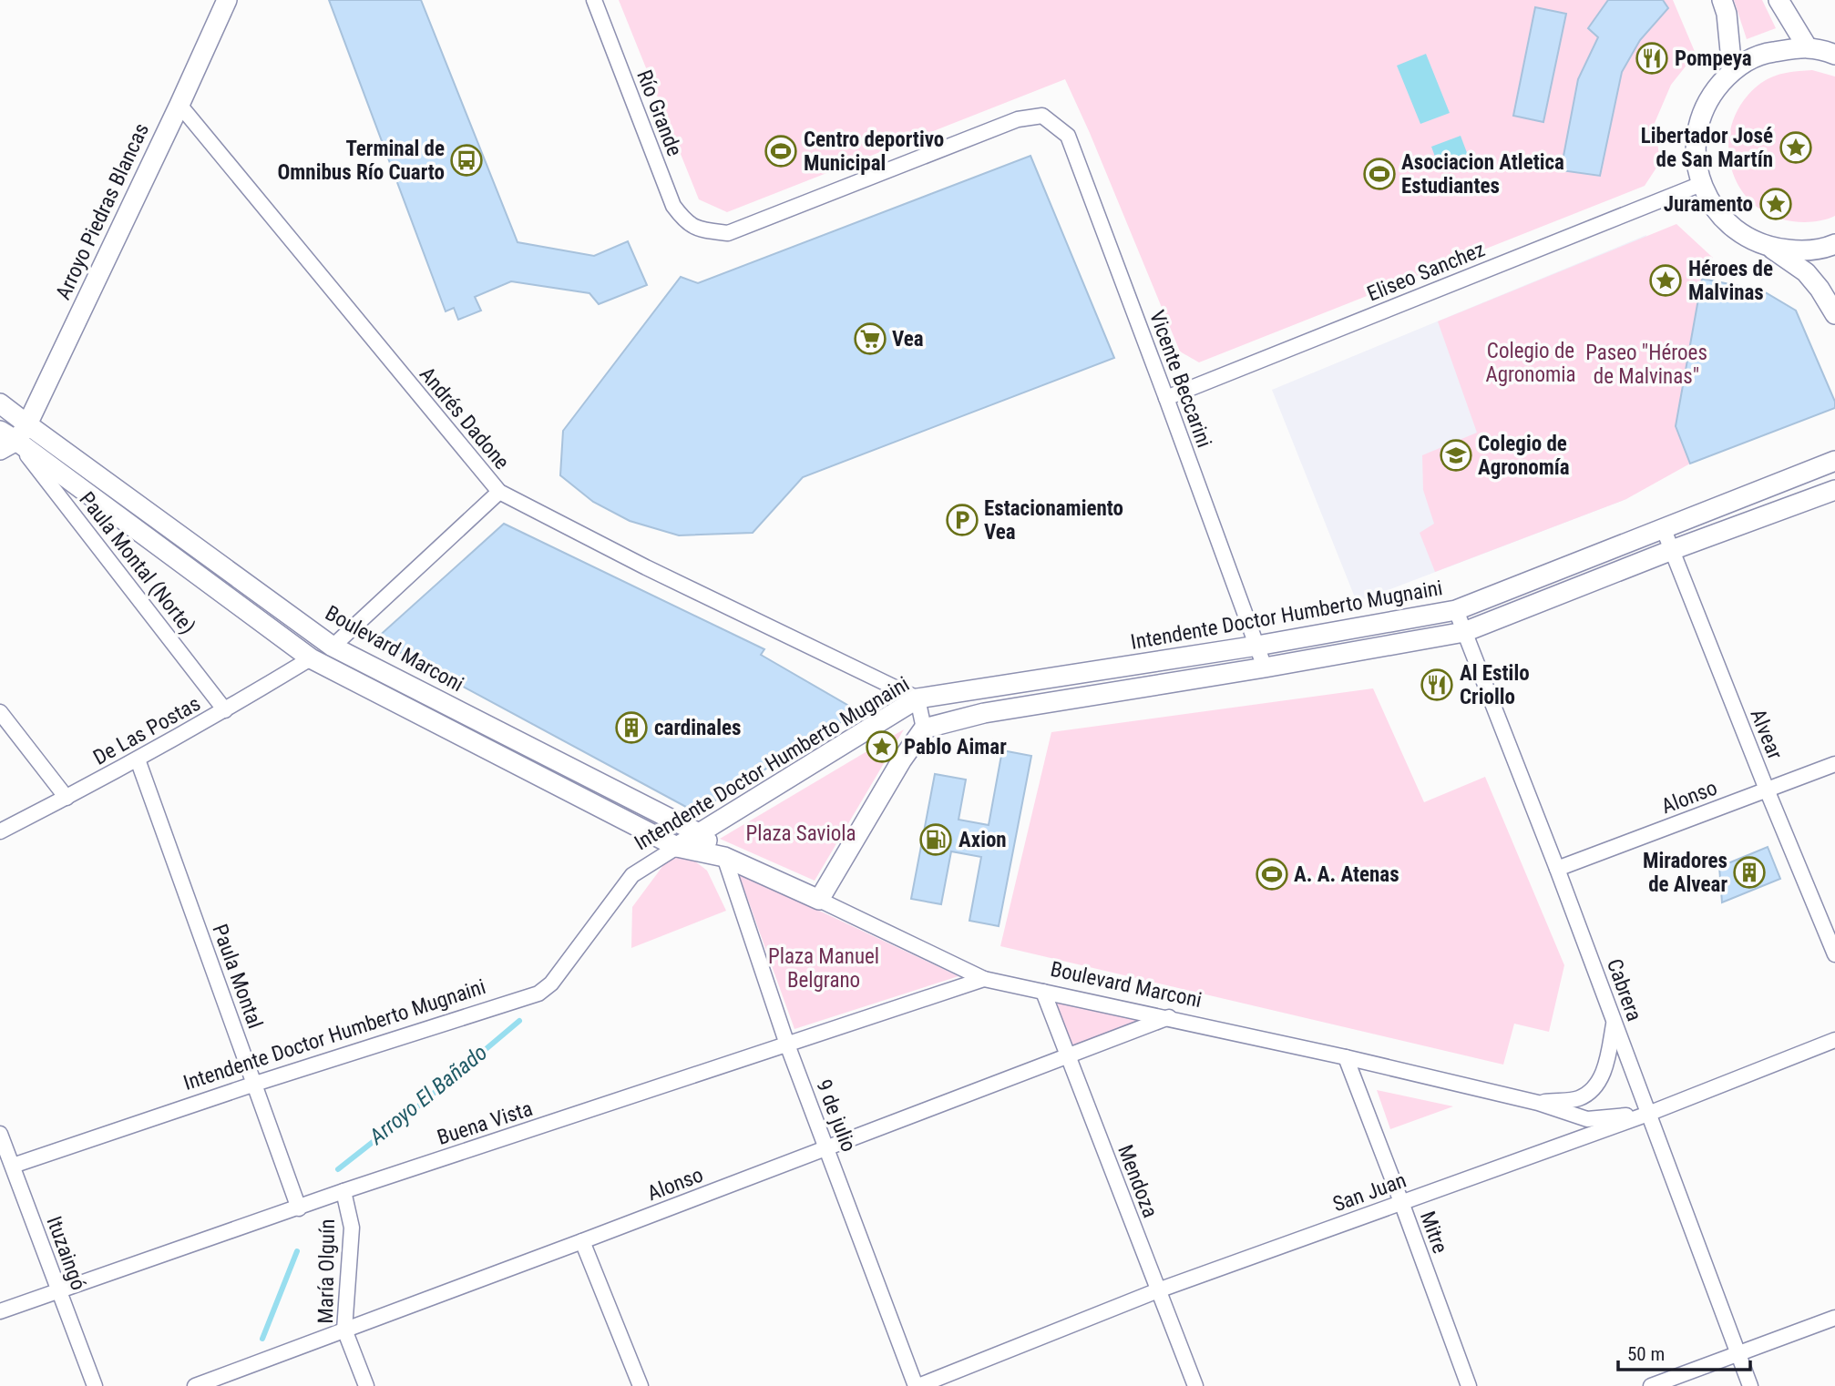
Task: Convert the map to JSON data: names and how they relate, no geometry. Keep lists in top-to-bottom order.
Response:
{
  "streets": {
    "main road": ["Arroyo Piedras Blancas", "Intendente Doctor Humberto Mugnaini", "Boulevard Marconi"],
    "street": [
      "Río Grande",
      "Eliseo Sanchez",
      "Vicente Beccarini",
      "Andrés Dadone",
      "Paula Montal (Norte)",
      "De Las Postas",
      "Alvear",
      "Alonso",
      "Paula Montal",
      "Cabrera",
      "9 de julio",
      "Buena Vista",
      "Mendoza",
      "San Juan",
      "Mitre",
      "Ituzaingó",
      "María Olguín"
    ]
  },
  "crossings": [
    ["Río Grande", "Vicente Beccarini"],
    ["Arroyo Piedras Blancas", "Andrés Dadone"],
    ["Arroyo Piedras Blancas", "Paula Montal (Norte)"],
    ["Arroyo Piedras Blancas", "Boulevard Marconi"],
    ["Eliseo Sanchez", "Vicente Beccarini"],
    ["Vicente Beccarini", "Intendente Doctor Humberto Mugnaini"],
    ["Andrés Dadone", "Intendente Doctor Humberto Mugnaini"],
    ["Paula Montal (Norte)", "Boulevard Marconi"],
    ["Paula Montal (Norte)", "De Las Postas"],
    ["Intendente Doctor Humberto Mugnaini", "Boulevard Marconi"],
    ["Intendente Doctor Humberto Mugnaini", "Alvear"],
    ["Intendente Doctor Humberto Mugnaini", "Paula Montal"],
    ["Intendente Doctor Humberto Mugnaini", "Cabrera"],
    ["Intendente Doctor Humberto Mugnaini", "Ituzaingó"],
    ["Boulevard Marconi", "De Las Postas"],
    ["Boulevard Marconi", "Alonso"],
    ["Boulevard Marconi", "Cabrera"],
    ["Boulevard Marconi", "9 de julio"],
    ["Boulevard Marconi", "Buena Vista"],
    ["Boulevard Marconi", "Mendoza"],
    ["Boulevard Marconi", "San Juan"],
    ["Boulevard Marconi", "Mitre"],
    ["De Las Postas", "Paula Montal"],
    ["Alvear", "Alonso"],
    ["Alonso", "Cabrera"],
    ["Alonso", "9 de julio"],
    ["Alonso", "Mendoza"],
    ["Alonso", "María Olguín"],
    ["Paula Montal", "Buena Vista"],
    ["Cabrera", "San Juan"],
    ["9 de julio", "Buena Vista"],
    ["9 de julio", "San Juan"],
    ["Buena Vista", "Ituzaingó"],
    ["Buena Vista", "María Olguín"],
    ["Mendoza", "San Juan"],
    ["San Juan", "Mitre"]
  ],
  "water": ["Arroyo El Bañado"],
  "parks": [
    "Colegio de Agronomia",
    "Paseo \"Héroes de Malvinas\"",
    "Plaza Saviola",
    "Plaza Manuel Belgrano"
  ],
  "places": {
    "restaurant": ["Pompeya", "Al Estilo Criollo"],
    "place": [
      "Libertador José de San Martín",
      "Juramento",
      "Héroes de Malvinas",
      "Pablo Aimar"
    ],
    "sports": ["Centro deportivo Municipal", "Asociacion Atletica Estudiantes", "A. A. Atenas"],
    "bus stop": ["Terminal de Omnibus Río Cuarto"],
    "supermarket": ["Vea"],
    "school or university": ["Colegio de Agronomía"],
    "parking": ["Estacionamiento Vea"],
    "building": ["cardinales", "Miradores de Alvear"],
    "fuel station": ["Axion"]
  },
  "scale_bar": "50 m"
}
